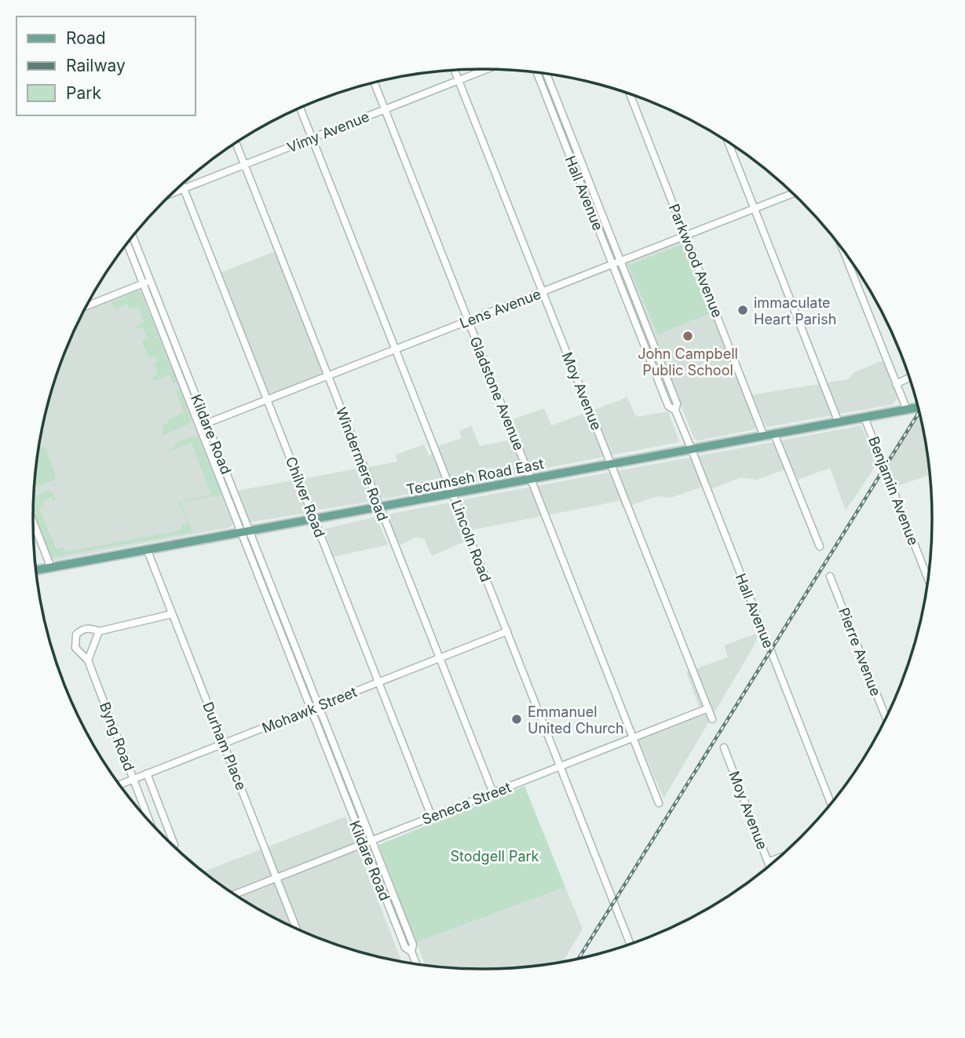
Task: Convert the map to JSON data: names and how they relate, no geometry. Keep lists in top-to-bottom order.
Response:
{
  "streets": {
    "main road": ["Tecumseh Road East"],
    "street": [
      "Vimy Avenue",
      "Hall Avenue",
      "Parkwood Avenue",
      "Lens Avenue",
      "Moy Avenue",
      "Gladstone Avenue",
      "Kildare Road",
      "Windermere Road",
      "Benjamin Avenue",
      "Chilver Road",
      "Lincoln Road",
      "Pierre Avenue",
      "Mohawk Street",
      "Byng Road",
      "Durham Place",
      "Seneca Street"
    ]
  },
  "crossings": [
    ["Vimy Avenue", "Moy Avenue"],
    ["Vimy Avenue", "Gladstone Avenue"],
    ["Vimy Avenue", "Windermere Road"],
    ["Vimy Avenue", "Chilver Road"],
    ["Vimy Avenue", "Lincoln Road"],
    ["Hall Avenue", "Lens Avenue"],
    ["Hall Avenue", "Tecumseh Road East"],
    ["Parkwood Avenue", "Lens Avenue"],
    ["Parkwood Avenue", "Tecumseh Road East"],
    ["Lens Avenue", "Moy Avenue"],
    ["Lens Avenue", "Gladstone Avenue"],
    ["Lens Avenue", "Kildare Road"],
    ["Lens Avenue", "Windermere Road"],
    ["Lens Avenue", "Chilver Road"],
    ["Lens Avenue", "Lincoln Road"],
    ["Moy Avenue", "Tecumseh Road East"],
    ["Moy Avenue", "Seneca Street"],
    ["Gladstone Avenue", "Tecumseh Road East"],
    ["Gladstone Avenue", "Seneca Street"],
    ["Kildare Road", "Tecumseh Road East"],
    ["Kildare Road", "Mohawk Street"],
    ["Kildare Road", "Seneca Street"],
    ["Windermere Road", "Tecumseh Road East"],
    ["Windermere Road", "Mohawk Street"],
    ["Windermere Road", "Seneca Street"],
    ["Tecumseh Road East", "Benjamin Avenue"],
    ["Tecumseh Road East", "Chilver Road"],
    ["Tecumseh Road East", "Lincoln Road"],
    ["Tecumseh Road East", "Durham Place"],
    ["Chilver Road", "Mohawk Street"],
    ["Chilver Road", "Seneca Street"],
    ["Lincoln Road", "Mohawk Street"],
    ["Lincoln Road", "Seneca Street"],
    ["Mohawk Street", "Byng Road"],
    ["Mohawk Street", "Durham Place"],
    ["Byng Road", "Durham Place"],
    ["Durham Place", "Seneca Street"]
  ],
  "parks": ["Stodgell Park"],
  "places": ["immaculate Heart Parish", "John Campbell Public School", "Emmanuel United Church"],
  "legend": ["Road", "Railway", "Park"]
}
